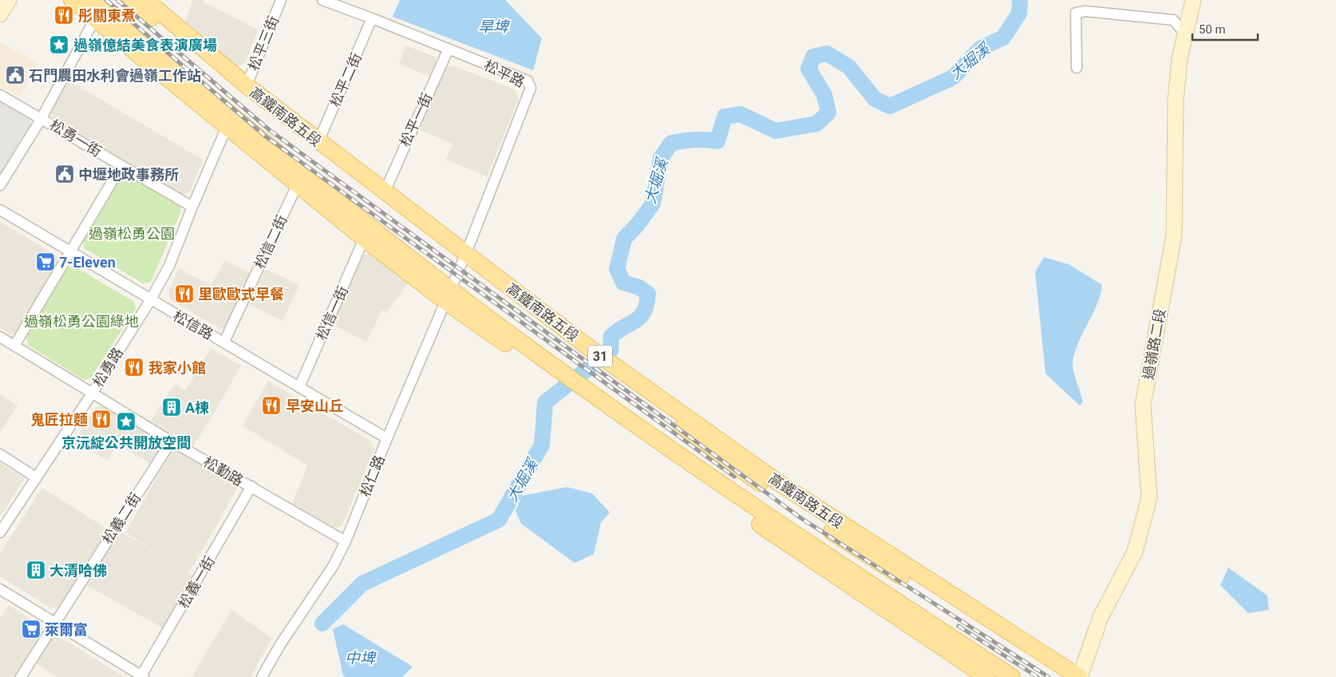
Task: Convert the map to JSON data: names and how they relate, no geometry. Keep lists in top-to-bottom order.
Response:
{
  "streets": {
    "main road": ["高鐵南路五段", "31"],
    "street": [
      "松平三街",
      "松平路",
      "松平二街",
      "松平一街",
      "松勇一街",
      "松信二街",
      "松信一街",
      "松信路",
      "過嶺路二段",
      "松勇路",
      "松勤路",
      "松仁路",
      "松義二街",
      "松義一街"
    ]
  },
  "crossings": [
    ["松平三街", "高鐵南路五段"],
    ["松平路", "松平二街"],
    ["松平路", "高鐵南路五段"],
    ["松平路", "松平一街"],
    ["松平路", "松仁路"],
    ["松平二街", "高鐵南路五段"],
    ["高鐵南路五段", "松平一街"],
    ["高鐵南路五段", "過嶺路二段"],
    ["高鐵南路五段", "松仁路"],
    ["松勇一街", "松勇路"],
    ["松信二街", "松信路"],
    ["松信二街", "31"],
    ["松信一街", "松信路"],
    ["松信一街", "31"],
    ["松信路", "松勇路"],
    ["松信路", "松仁路"],
    ["31", "松勇路"],
    ["31", "松仁路"],
    ["松勇路", "松勤路"],
    ["松勤路", "松仁路"],
    ["松勤路", "松義二街"],
    ["松勤路", "松義一街"]
  ],
  "water": ["旱埤", "大堀溪", "中埤"],
  "parks": ["過嶺松勇公園", "過嶺松勇公園綠地"],
  "places": {
    "restaurant": [
      "彤關東煮",
      "里歐歐式早餐",
      "我家小館",
      "早安山丘",
      "鬼匠拉麵"
    ],
    "place": ["過嶺億結美食表演廣場", "京沅綻公共開放空間"],
    "public building": ["石門農田水利會過嶺工作站", "中壢地政事務所"],
    "supermarket": ["7-Eleven", "萊爾富"],
    "building": ["A棟", "大清哈佛"]
  },
  "scale_bar": "50 m"
}
